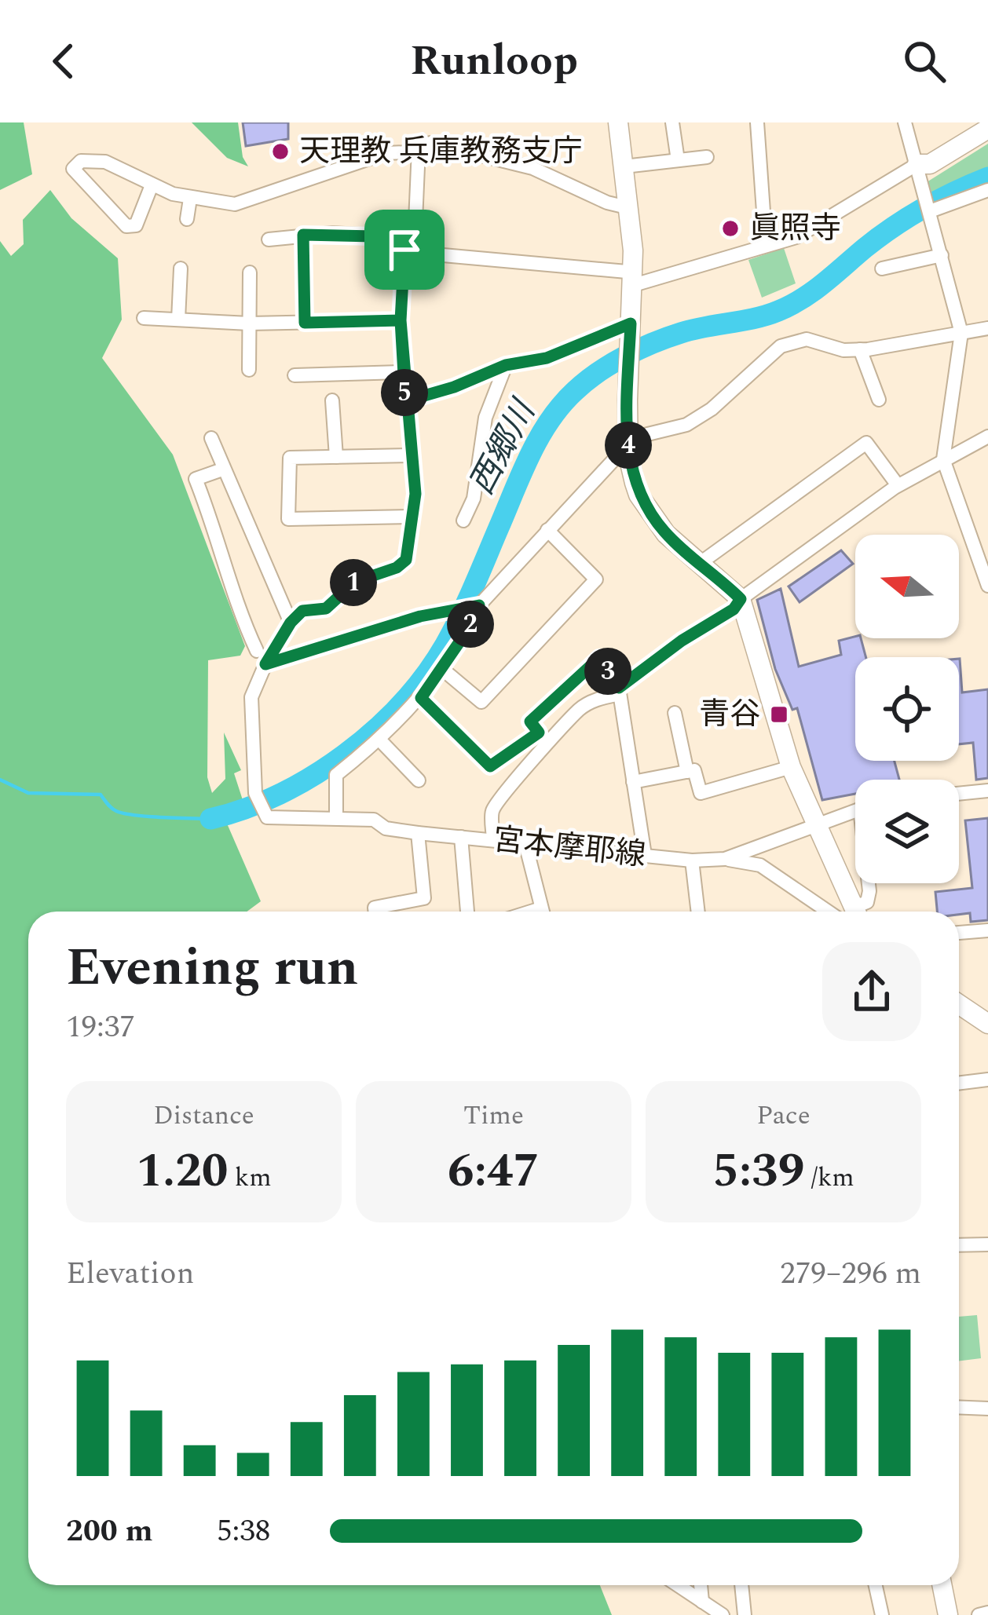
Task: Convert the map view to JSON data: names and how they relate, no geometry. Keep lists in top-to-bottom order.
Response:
{
  "streets": {
    "street": ["宮本摩耶線"]
  },
  "water": ["西郷川"],
  "places": {
    "other": ["天理教 兵庫教務支庁", "眞照寺"],
    "transit": ["青谷"]
  },
  "north": "left",
  "page": {
    "header": "Runloop",
    "pins": [
      "5",
      "4",
      "1",
      "2",
      "3"
    ],
    "heading": ["Evening run", "19:37"],
    "stats": [
      ["Distance", "1.20 km"],
      ["Time", "6:47"],
      ["Pace", "5:39 /km"]
    ],
    "chart": ["Elevation", "279–296 m"],
    "list": [
      {
        "name": "200 m",
        "note": "5:38"
      }
    ]
  }
}
